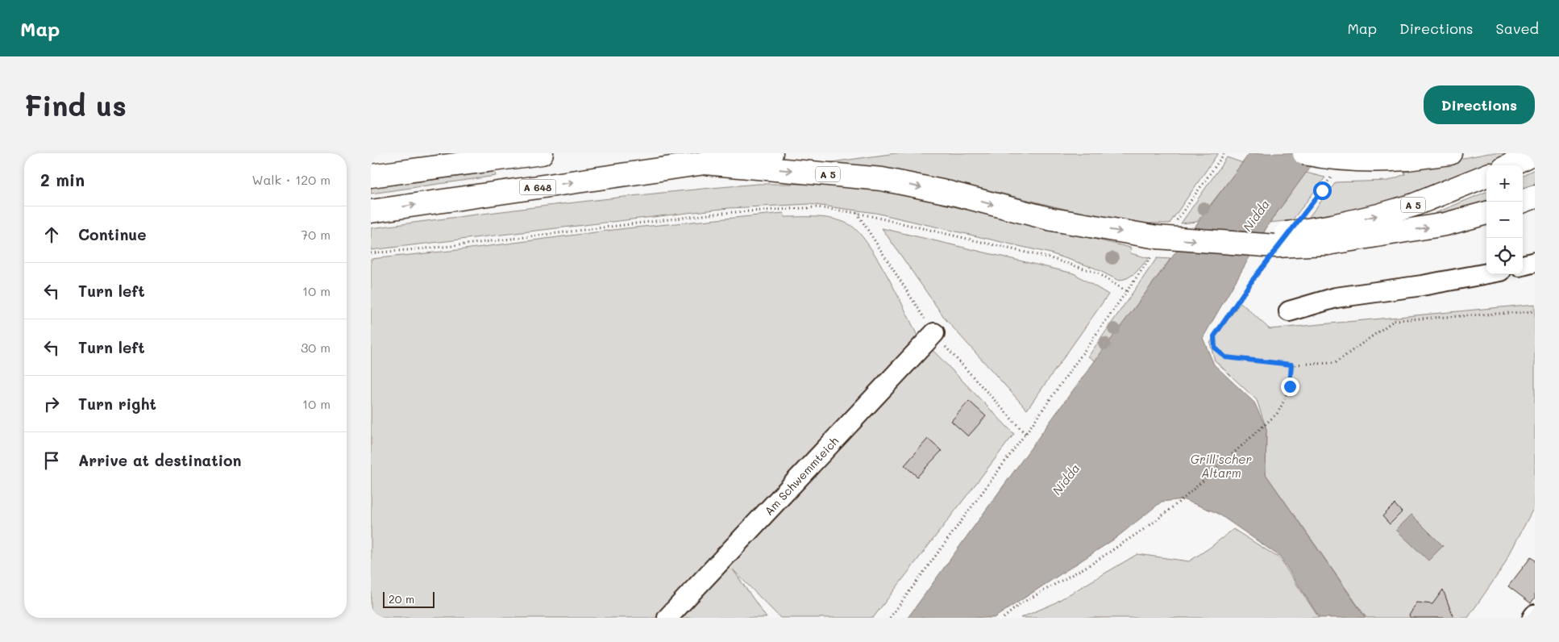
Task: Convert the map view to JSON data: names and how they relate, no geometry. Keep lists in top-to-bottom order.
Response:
{
  "streets": {
    "highway": ["A 5", "A 648"],
    "street": ["Am Schwemmteich"]
  },
  "crossings": [
    ["A 5", "A 648"]
  ],
  "water": ["Nidda", "Grill’scher Altarm"],
  "scale_bar": "20 m",
  "page": {
    "header": "Map",
    "nav": ["Map", "Directions", "Saved"],
    "buttons": "Directions",
    "title": "Find us",
    "heading": ["2 min", "Walk · 120 m"],
    "map_buttons": ["+", "−"],
    "list": [
      ["Continue", "70 m"],
      ["Turn left", "10 m"],
      ["Turn left", "30 m"],
      ["Turn right", "10 m"],
      "Arrive at destination"
    ],
    "scale": "20 m"
  }
}
